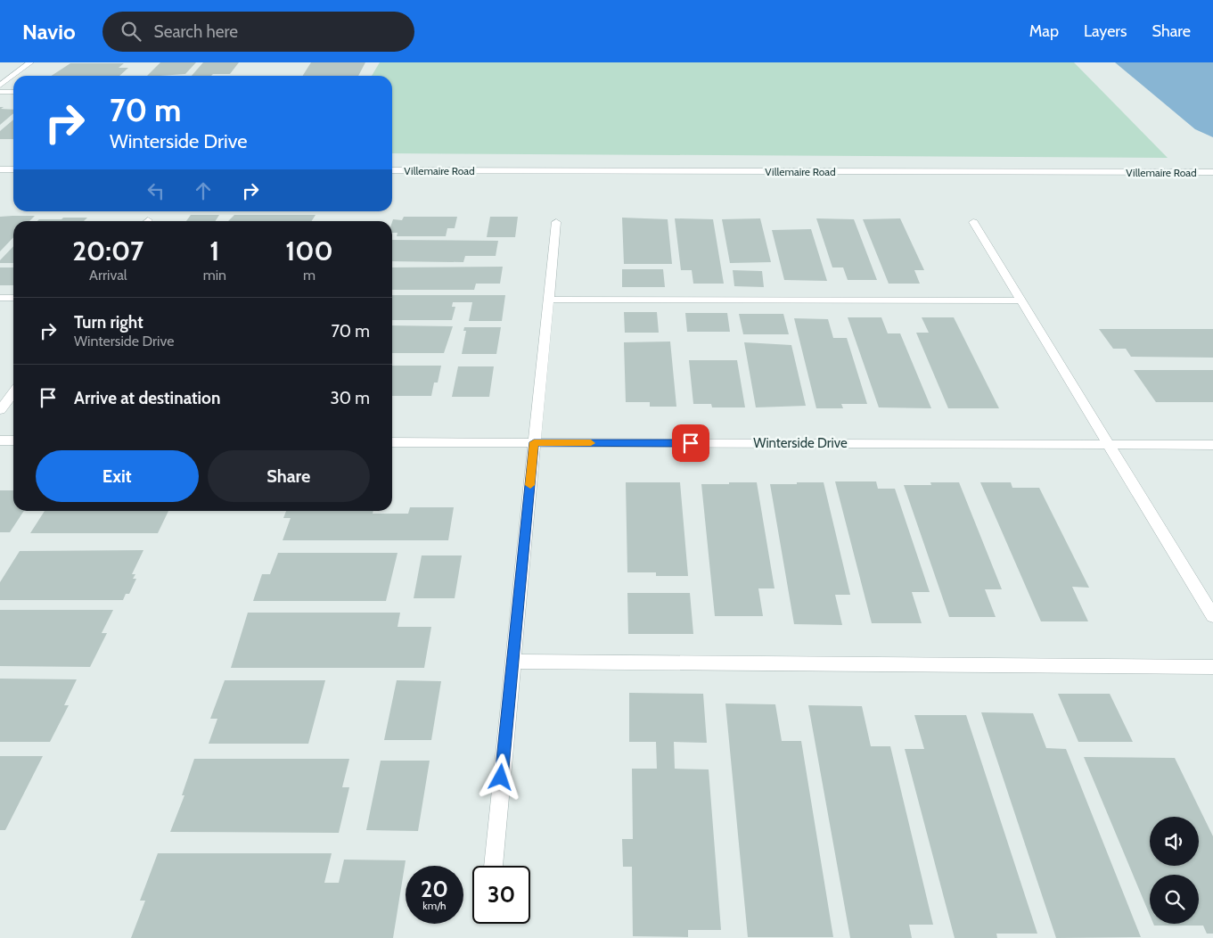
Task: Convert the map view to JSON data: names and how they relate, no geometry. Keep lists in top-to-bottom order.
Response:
{
  "streets": {
    "street": ["Villemaire Road", "Winterside Drive"]
  },
  "page": {
    "header": "Navio",
    "search": "Search here",
    "nav": ["Map", "Layers", "Share"],
    "turn": ["70 m", "Winterside Drive"],
    "eta": [
      "20:07",
      "Arrival",
      "1",
      "min",
      "100",
      "m"
    ],
    "list": [
      {
        "name": "Turn right",
        "note": "Winterside Drive",
        "value": "70 m"
      },
      {
        "name": "Arrive at destination",
        "value": "30 m"
      }
    ],
    "buttons": ["Exit", "Share"],
    "speed": "20 km/h",
    "limit": "30"
  }
}
